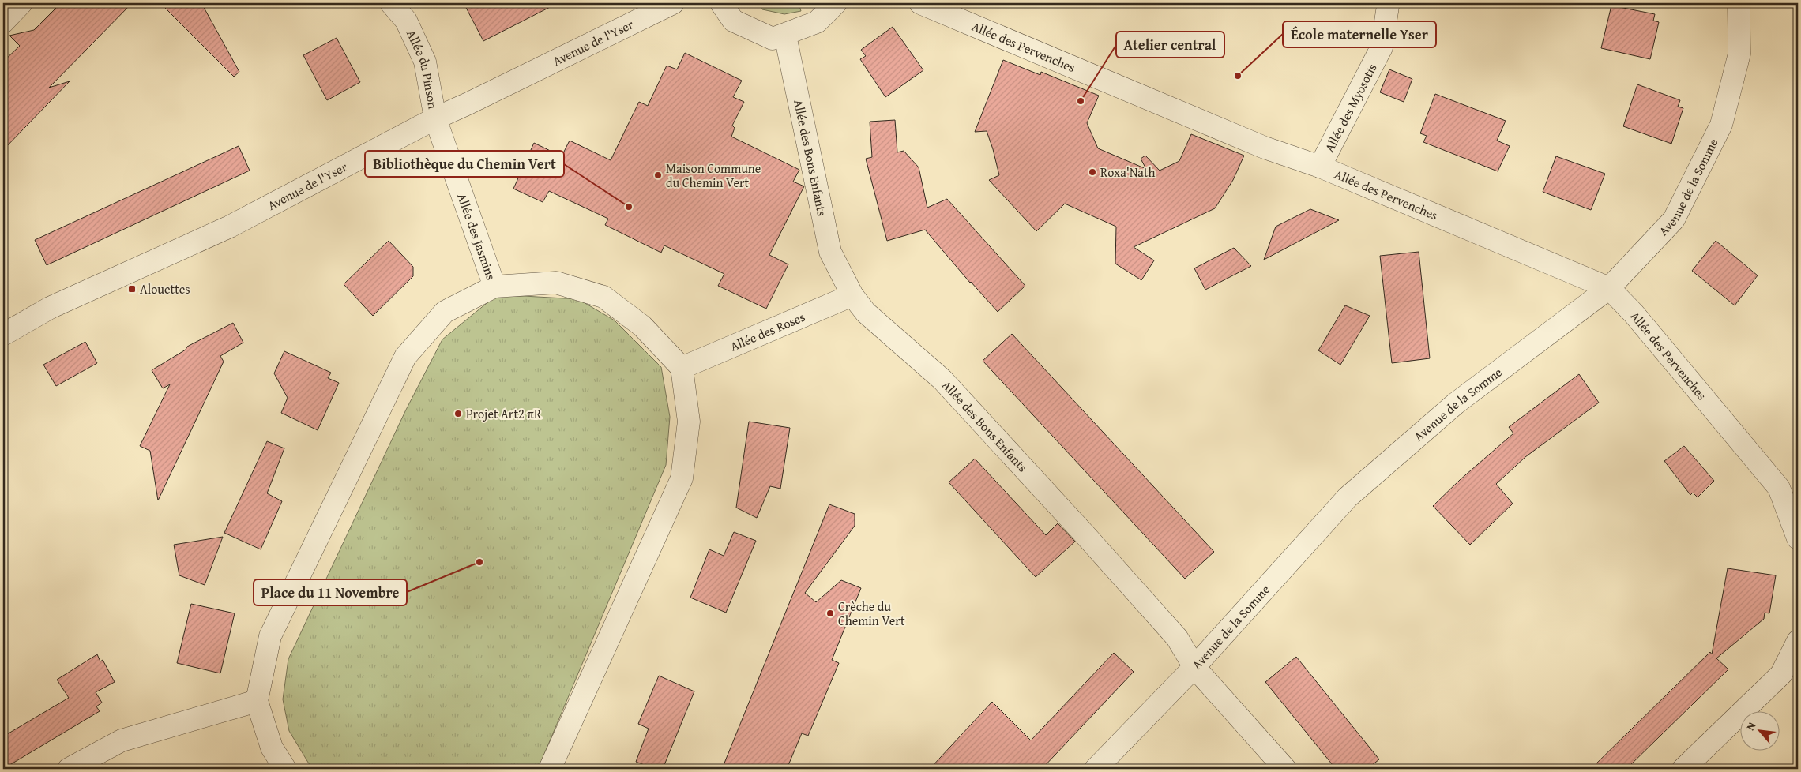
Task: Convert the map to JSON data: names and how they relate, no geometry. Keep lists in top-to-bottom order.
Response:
{
  "streets": {
    "street": [
      "Avenue de l'Yser",
      "Allée des Pervenches",
      "Allée du Pinson",
      "Allée des Myosotis",
      "Allée des Bons Enfants",
      "Avenue de la Somme",
      "Allée des Jasmins",
      "Allée des Roses"
    ]
  },
  "crossings": [
    ["Avenue de l'Yser", "Allée du Pinson"],
    ["Avenue de l'Yser", "Allée des Jasmins"],
    ["Allée des Pervenches", "Allée des Myosotis"],
    ["Allée des Pervenches", "Avenue de la Somme"],
    ["Allée du Pinson", "Allée des Jasmins"],
    ["Allée des Bons Enfants", "Avenue de la Somme"],
    ["Allée des Bons Enfants", "Allée des Roses"]
  ],
  "places": {
    "other": [
      "École maternelle Yser",
      "Atelier central",
      "Roxa'Nath",
      "Maison Commune du Chemin Vert",
      "Bibliothèque du Chemin Vert",
      "Projet Art2 πR",
      "Place du 11 Novembre",
      "Crèche du Chemin Vert"
    ],
    "transit": ["Alouettes"]
  },
  "north": "top left"
}
